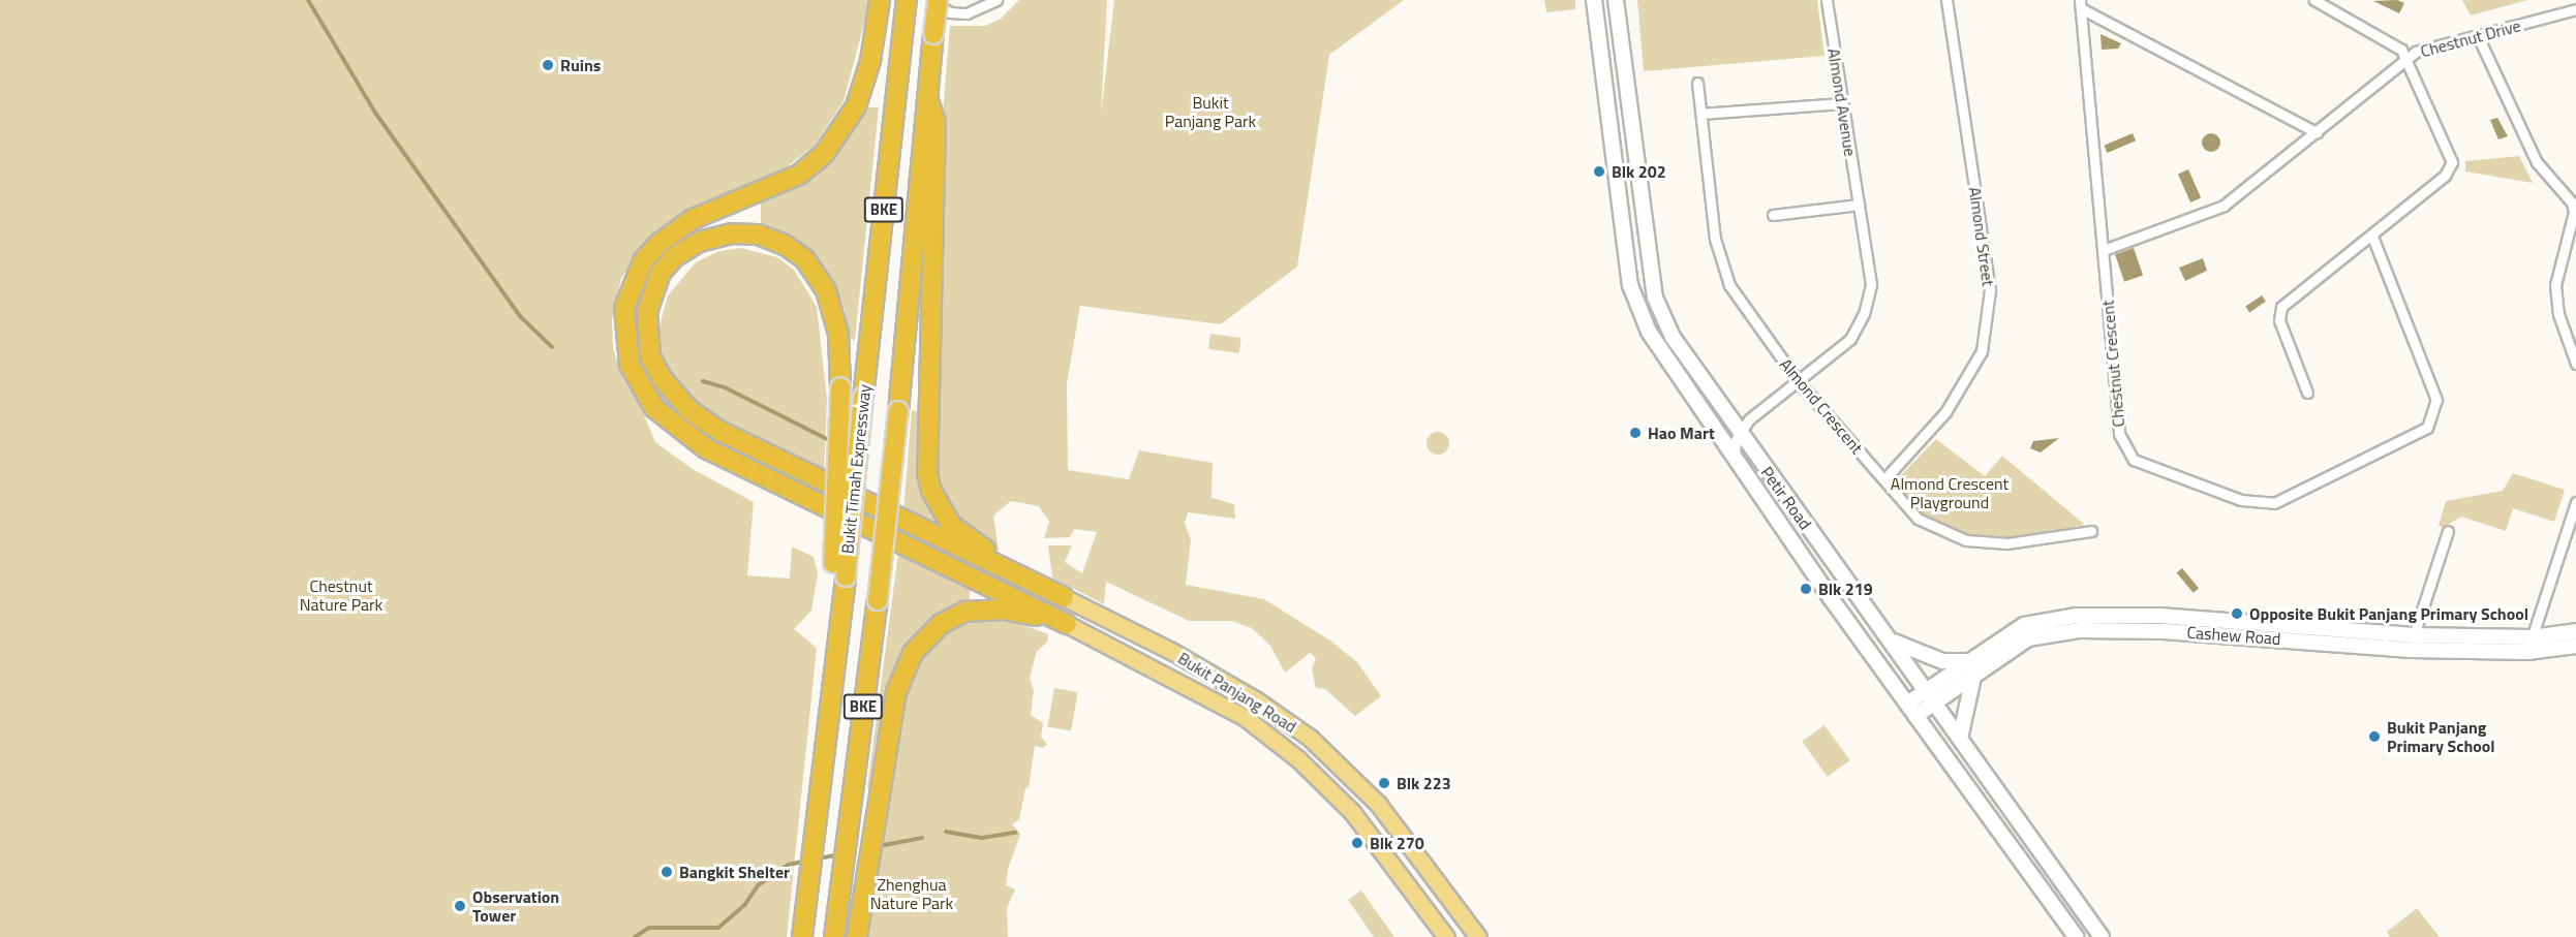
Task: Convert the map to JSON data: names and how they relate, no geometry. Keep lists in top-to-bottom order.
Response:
{
  "streets": {
    "highway": ["BKE", "Bukit Timah Expressway"],
    "main road": ["Petir Road", "Cashew Road", "Bukit Panjang Road"],
    "street": [
      "Chestnut Drive",
      "Almond Avenue",
      "Almond Street",
      "Chestnut Crescent",
      "Almond Crescent"
    ]
  },
  "crossings": [
    ["Chestnut Drive", "Chestnut Crescent"],
    ["Almond Avenue", "Almond Crescent"],
    ["Almond Avenue", "Petir Road"],
    ["BKE", "Bukit Timah Expressway"],
    ["Almond Street", "Almond Crescent"],
    ["Petir Road", "Cashew Road"]
  ],
  "parks": [
    "Bukit Panjang Park",
    "Almond Crescent Playground",
    "Chestnut Nature Park",
    "Zhenghua Nature Park"
  ],
  "places": [
    "Ruins",
    "Blk 202",
    "Hao Mart",
    "Blk 219",
    "Opposite Bukit Panjang Primary School",
    "Bukit Panjang Primary School",
    "Blk 223",
    "Blk 270",
    "Bangkit Shelter",
    "Observation Tower"
  ]
}
